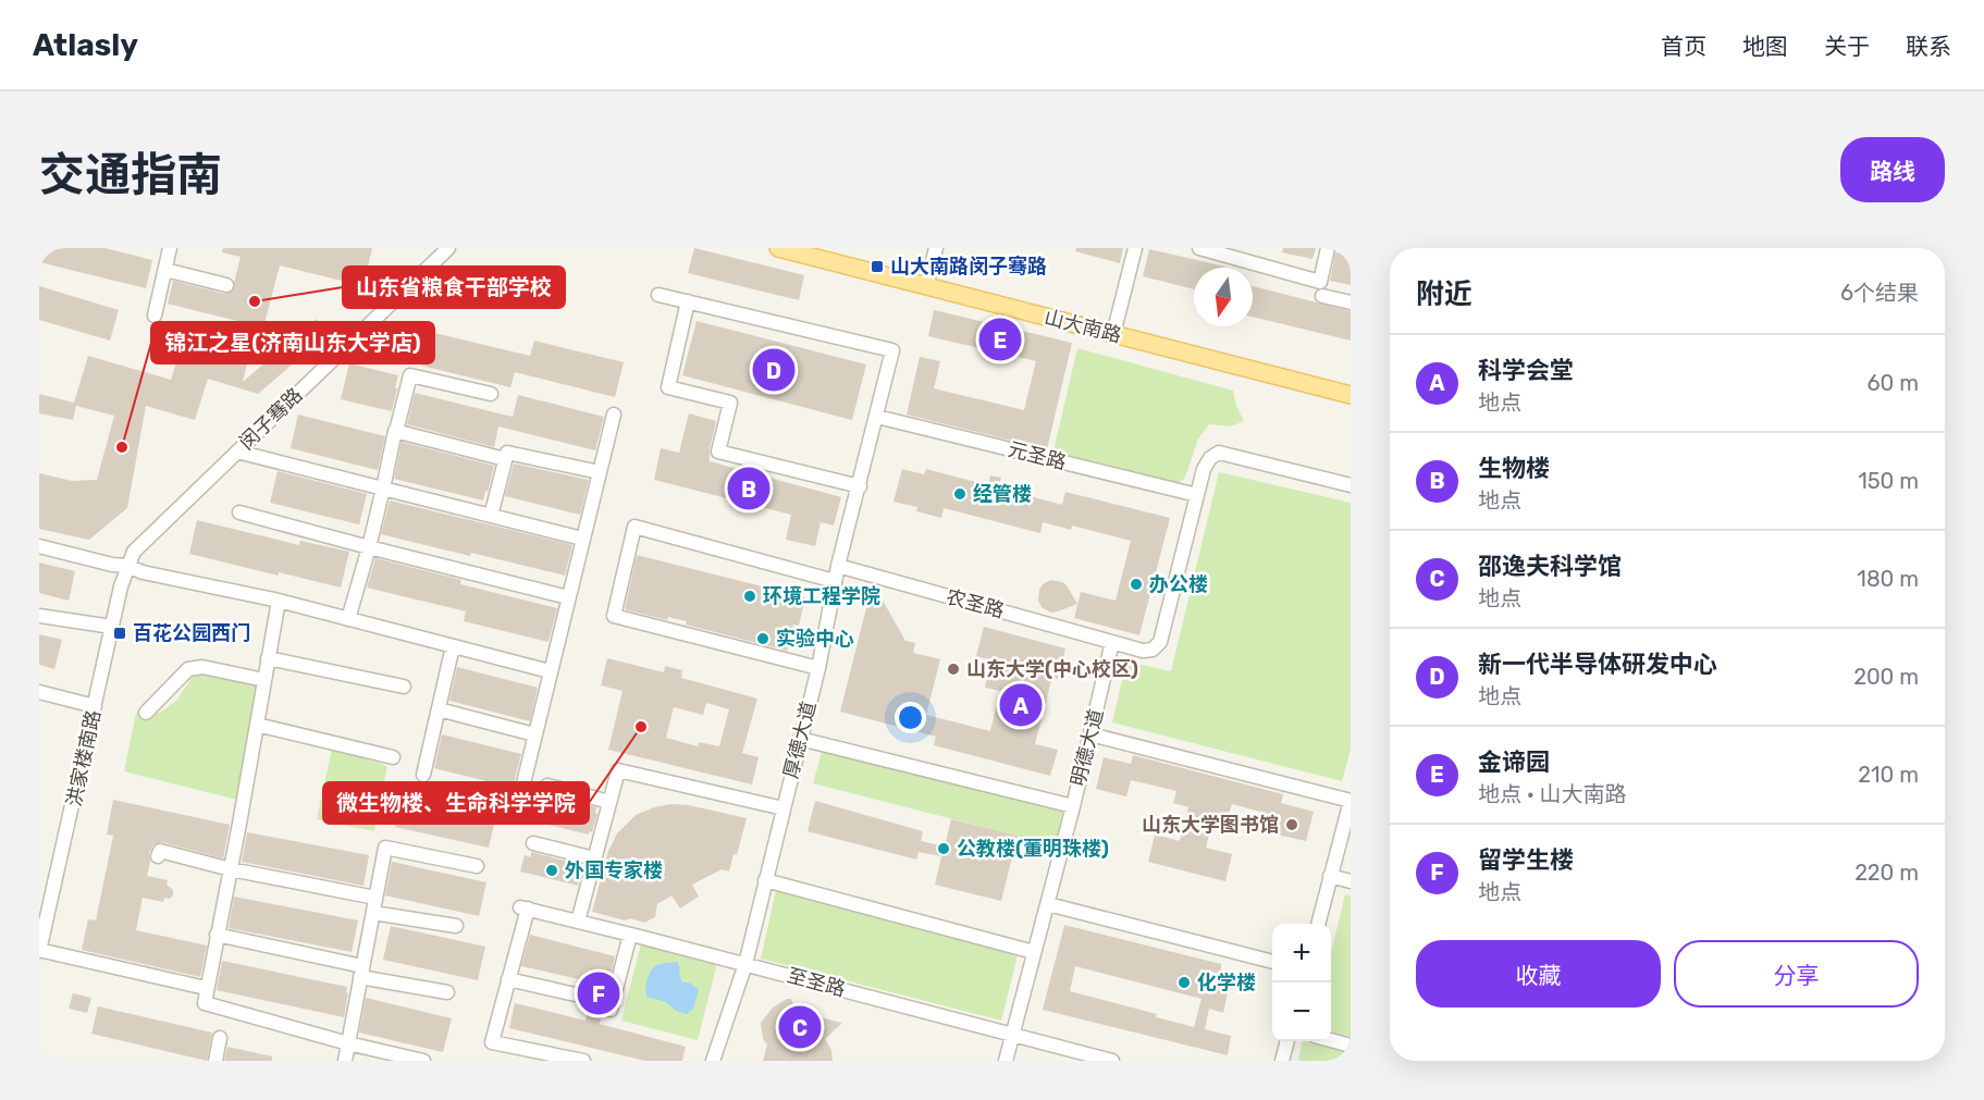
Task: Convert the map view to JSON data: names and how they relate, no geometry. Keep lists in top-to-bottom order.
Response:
{
  "streets": {
    "main road": ["山大南路"],
    "street": [
      "闵子骞路",
      "元圣路",
      "农圣路",
      "厚德大道",
      "明德大道",
      "洪家楼南路",
      "至圣路"
    ]
  },
  "crossings": [
    ["闵子骞路", "洪家楼南路"],
    ["元圣路", "厚德大道"],
    ["农圣路", "厚德大道"],
    ["农圣路", "明德大道"],
    ["厚德大道", "至圣路"],
    ["明德大道", "至圣路"]
  ],
  "places": {
    "transit": ["山大南路闵子骞路", "百花公园西门"],
    "other": [
      "山东省粮食干部学校",
      "锦江之星(济南山东大学店)",
      "经管楼",
      "办公楼",
      "环境工程学院",
      "实验中心",
      "山东大学(中心校区)",
      "微生物楼、生命科学学院",
      "山东大学图书馆",
      "公教楼(董明珠楼)",
      "外国专家楼",
      "化学楼"
    ]
  },
  "north": "bottom",
  "page": {
    "header": "Atlasly",
    "nav": [
      "首页",
      "地图",
      "关于",
      "联系"
    ],
    "title": "交通指南",
    "buttons": [
      "路线",
      ["收藏", "分享"]
    ],
    "heading": ["附近", "6个结果"],
    "pins": [
      "E",
      "D",
      "B",
      "A",
      "F",
      "C"
    ],
    "list": [
      {
        "mark": "A",
        "name": "科学会堂",
        "note": "地点",
        "value": "60 m"
      },
      {
        "mark": "B",
        "name": "生物楼",
        "note": "地点",
        "value": "150 m"
      },
      {
        "mark": "C",
        "name": "邵逸夫科学馆",
        "note": "地点",
        "value": "180 m"
      },
      {
        "mark": "D",
        "name": "新一代半导体研发中心",
        "note": "地点",
        "value": "200 m"
      },
      {
        "mark": "E",
        "name": "金谛园",
        "note": "地点 · 山大南路",
        "value": "210 m"
      },
      {
        "mark": "F",
        "name": "留学生楼",
        "note": "地点",
        "value": "220 m"
      }
    ],
    "map_buttons": ["+", "−"]
  }
}
